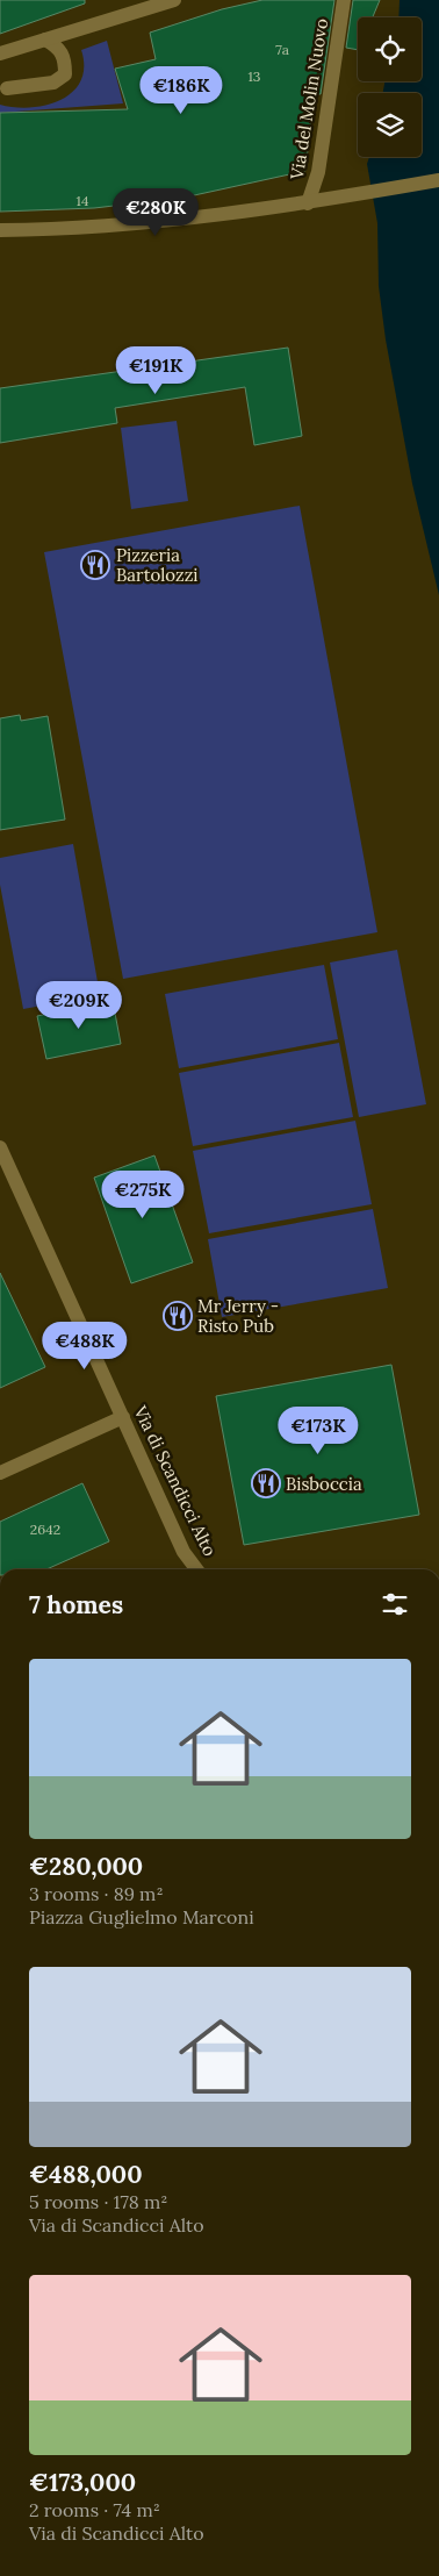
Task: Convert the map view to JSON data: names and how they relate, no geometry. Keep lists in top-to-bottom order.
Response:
{
  "streets": {
    "street": ["Via del Molin Nuovo", "Via di Scandicci Alto"]
  },
  "places": {
    "restaurant": ["Pizzeria Bartolozzi", "Mr Jerry - Risto Pub", "Bisboccia"]
  },
  "house_numbers": [
    "7a",
    "13",
    "14",
    "2642"
  ],
  "page": {
    "price": [
      "€186K",
      "€280K",
      "€191K",
      "€209K",
      "€275K",
      "€488K",
      "€173K"
    ],
    "heading": "7 homes",
    "list": [
      {
        "name": "€280,000",
        "note": "3 rooms · 89 m² · Piazza Guglielmo Marconi"
      },
      {
        "name": "€488,000",
        "note": "5 rooms · 178 m² · Via di Scandicci Alto"
      },
      {
        "name": "€173,000",
        "note": "2 rooms · 74 m² · Via di Scandicci Alto"
      }
    ]
  }
}
